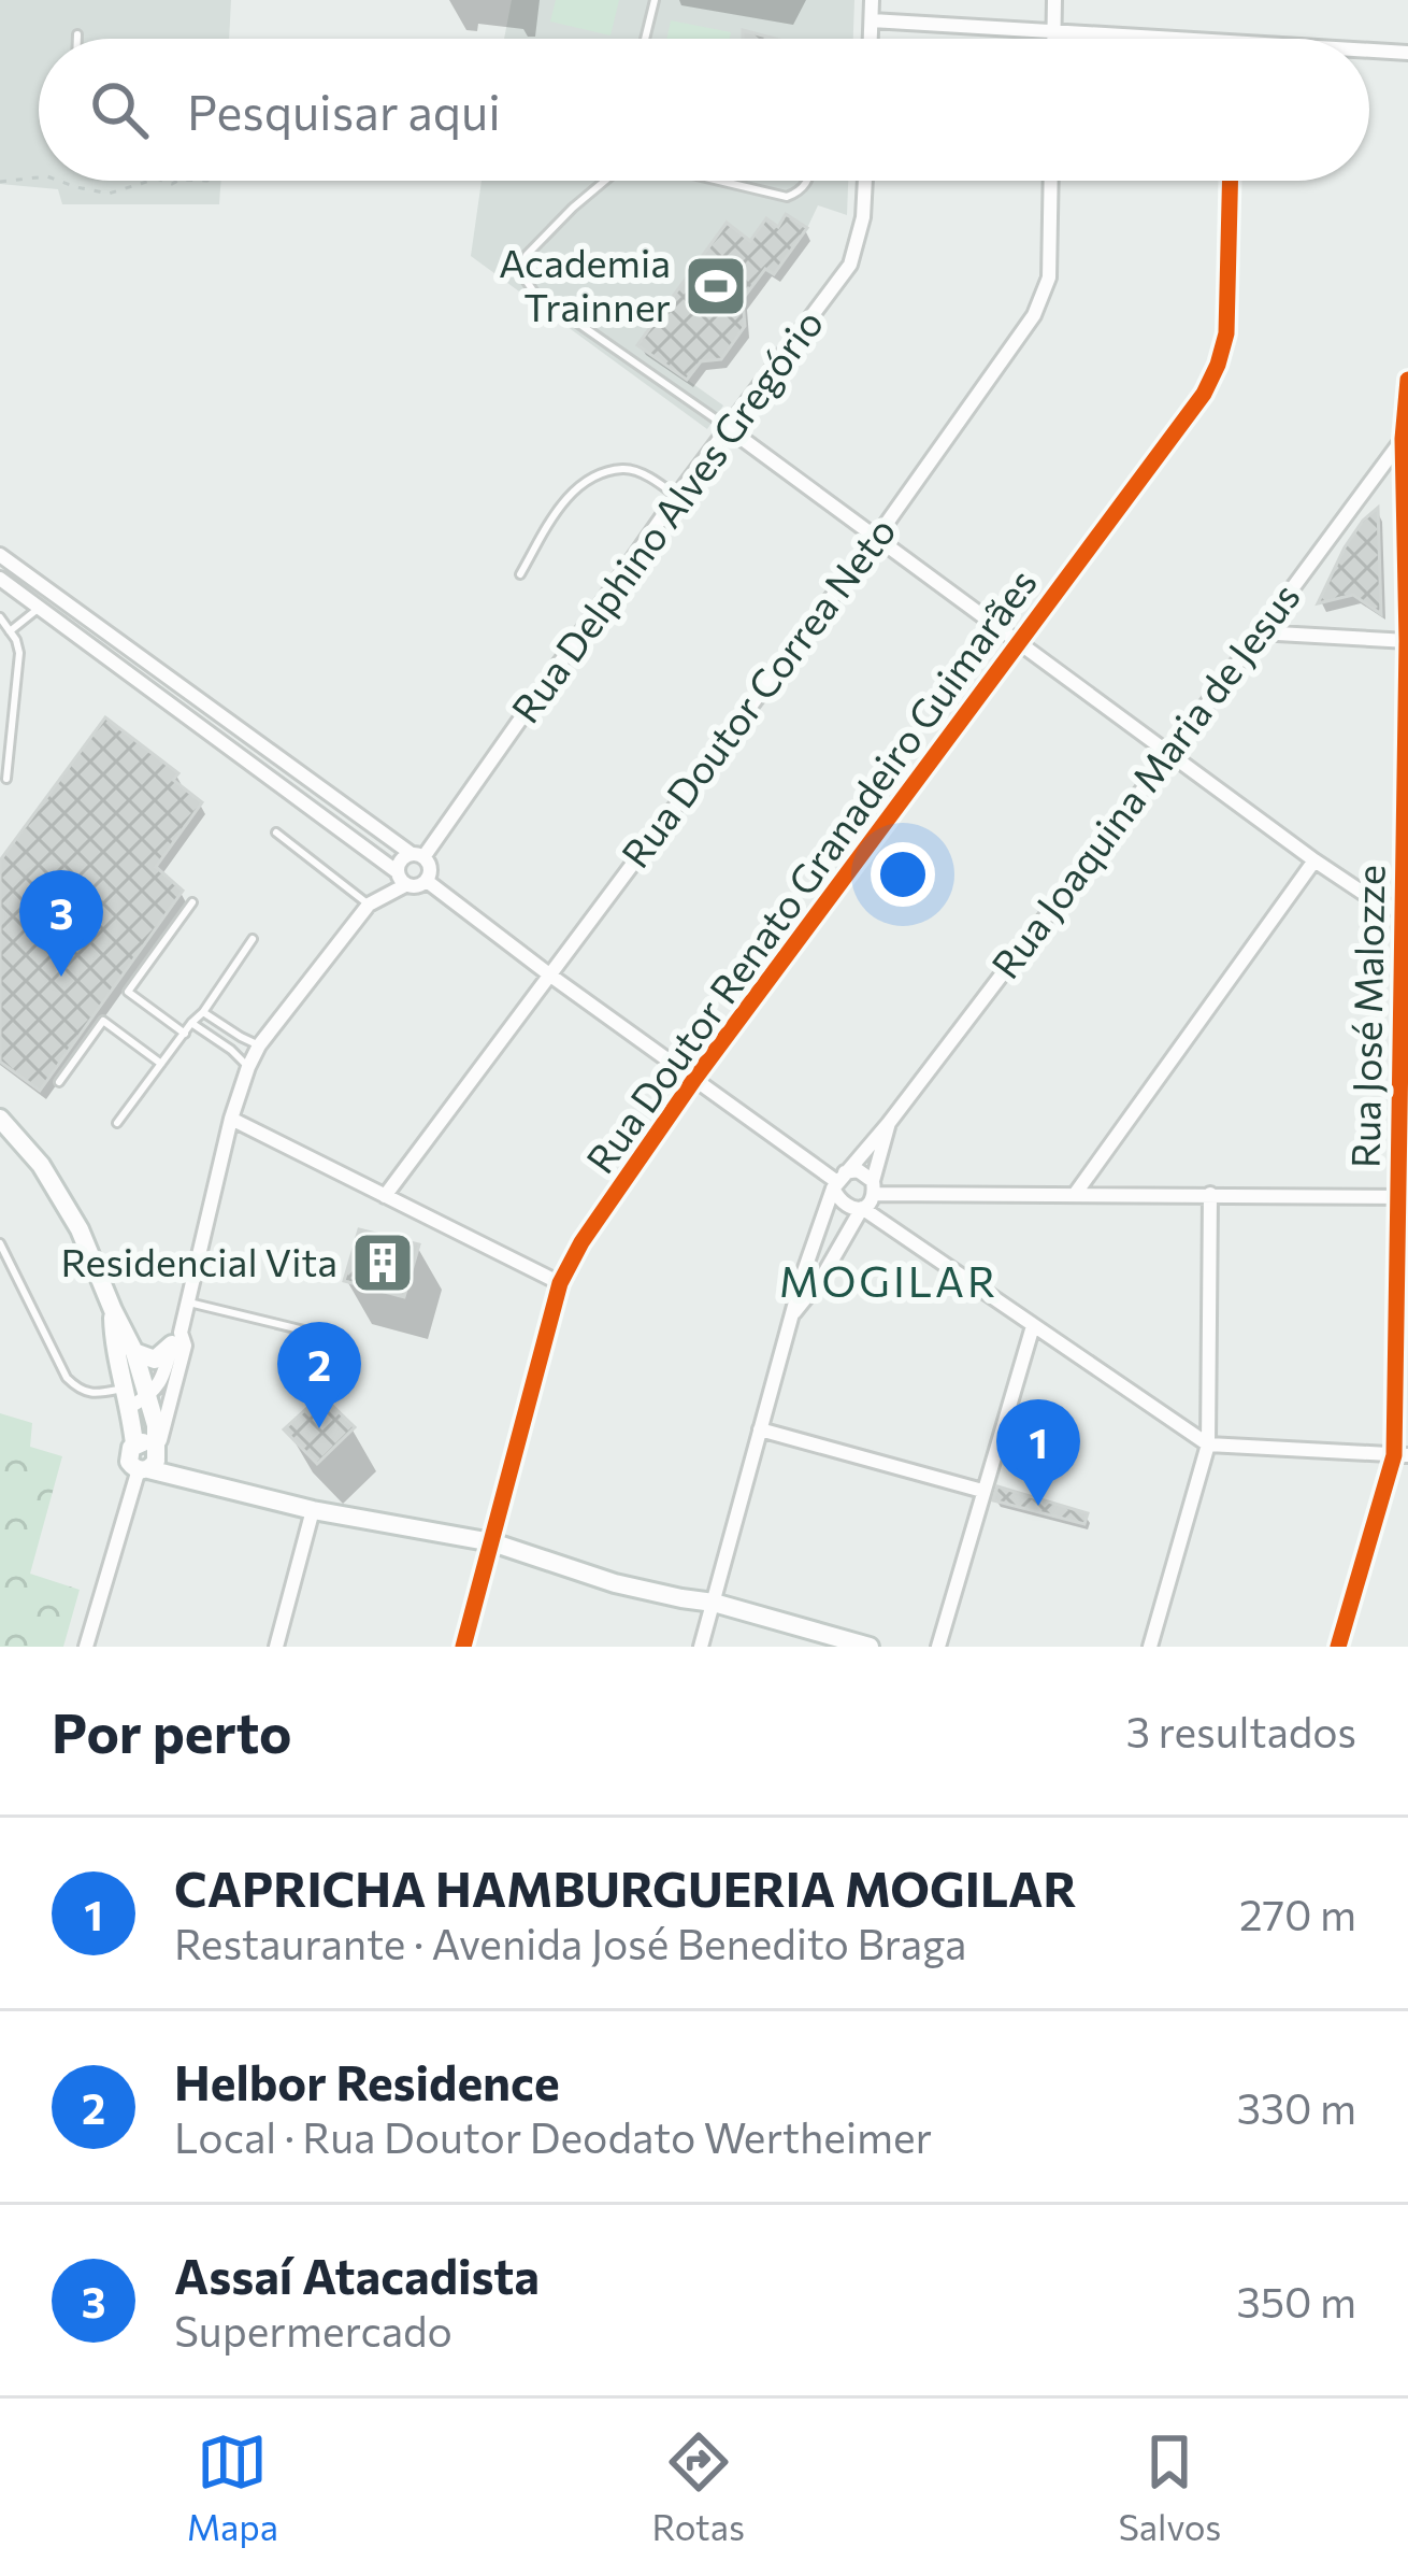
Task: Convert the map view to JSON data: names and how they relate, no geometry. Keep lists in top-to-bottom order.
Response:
{
  "streets": {
    "street": [
      "Rua Delphino Alves Gregório",
      "Rua Doutor Correa Neto",
      "Rua Joaquina Maria de Jesus",
      "Rua Doutor Renato Granadeiro Guimarães",
      "Rua José Malozze"
    ]
  },
  "crossings": [
    ["Rua Joaquina Maria de Jesus", "Rua José Malozze"]
  ],
  "districts": ["MOGILAR"],
  "places": {
    "sports": ["Academia Trainner"],
    "building": ["Residencial Vita"]
  },
  "page": {
    "search": "Pesquisar aqui",
    "pins": ["3", "2", "1"],
    "heading": ["Por perto", "3 resultados"],
    "list": [
      {
        "mark": "1",
        "name": "CAPRICHA HAMBURGUERIA MOGILAR",
        "note": "Restaurante · Avenida José Benedito Braga",
        "value": "270 m"
      },
      {
        "mark": "2",
        "name": "Helbor Residence",
        "note": "Local · Rua Doutor Deodato Wertheimer",
        "value": "330 m"
      },
      {
        "mark": "3",
        "name": "Assaí Atacadista",
        "note": "Supermercado",
        "value": "350 m"
      }
    ],
    "nav": ["Mapa", "Rotas", "Salvos"]
  }
}
